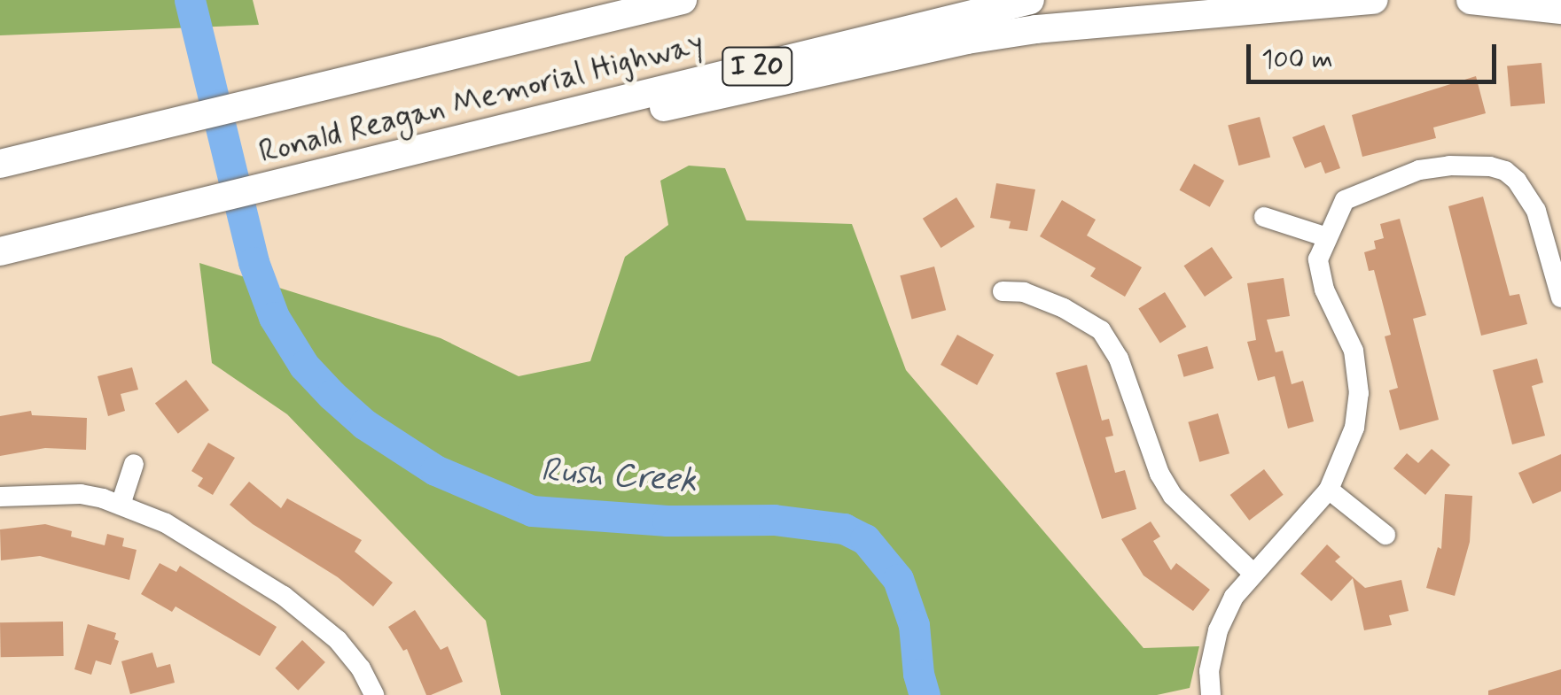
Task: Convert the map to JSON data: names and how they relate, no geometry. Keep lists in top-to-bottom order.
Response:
{
  "streets": {
    "highway": ["I 20", "Ronald Reagan Memorial Highway"]
  },
  "water": ["Rush Creek"],
  "scale_bar": "100 m"
}
